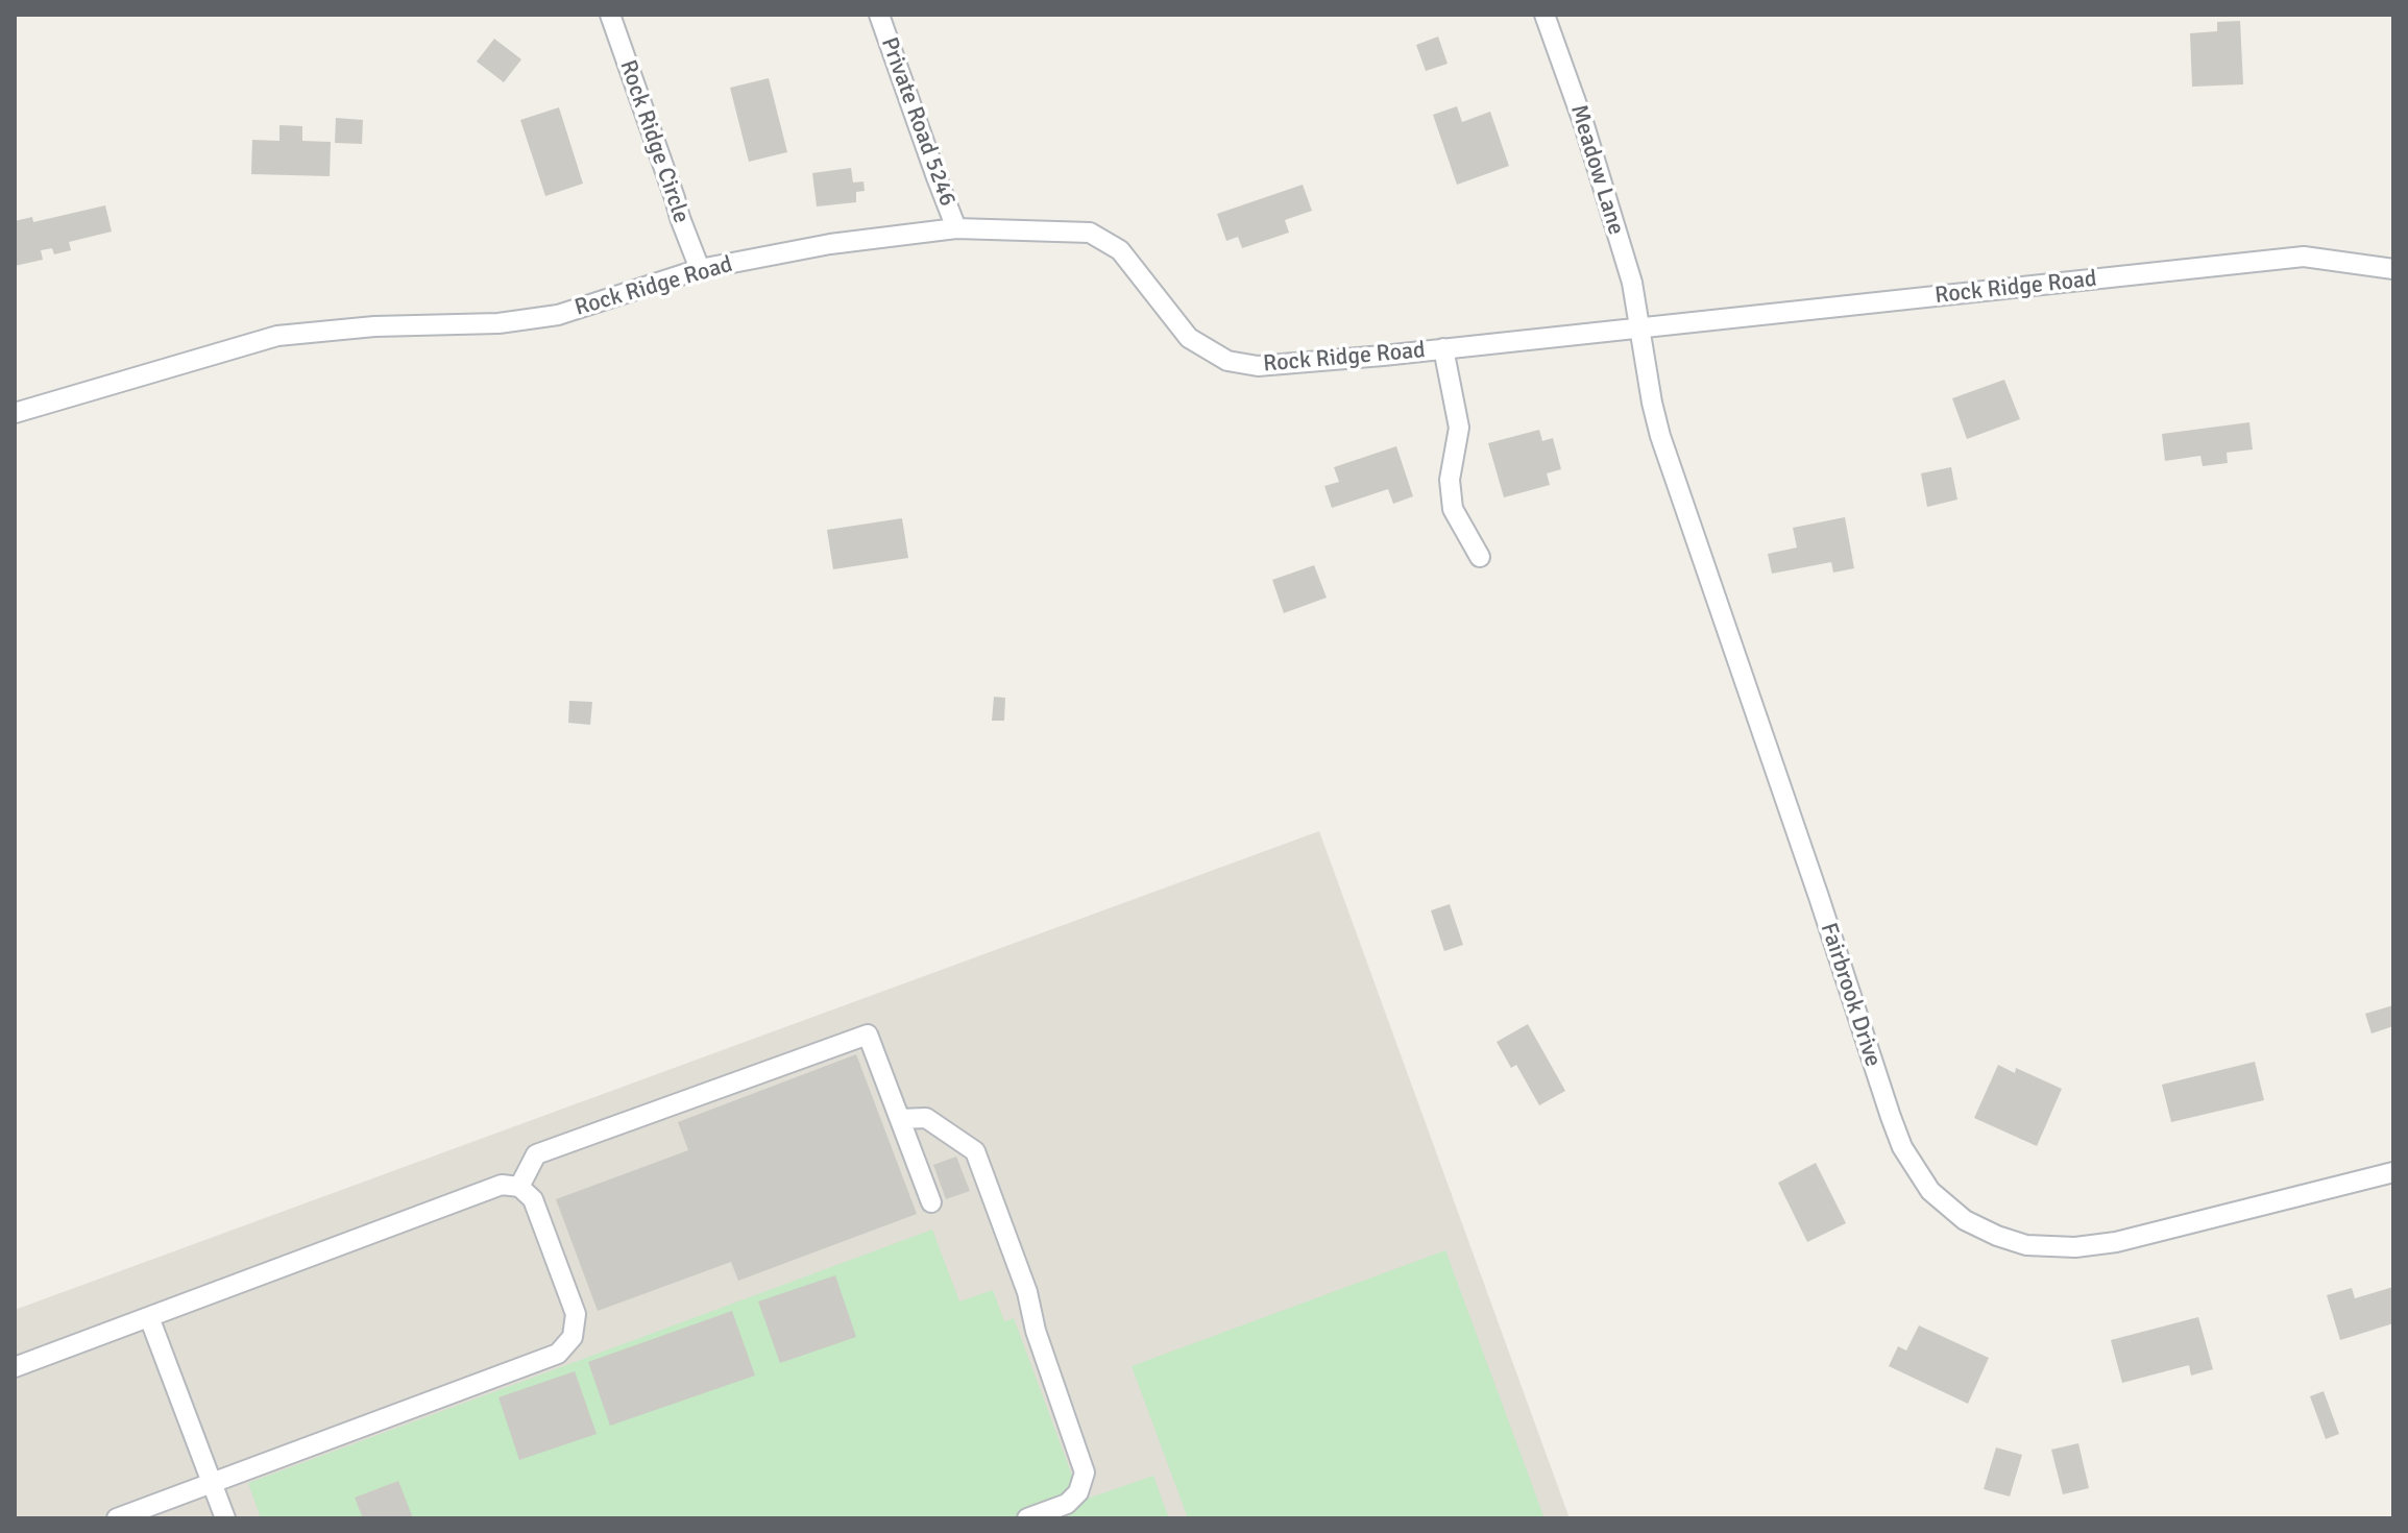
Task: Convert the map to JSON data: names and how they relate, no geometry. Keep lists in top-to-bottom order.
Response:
{
  "streets": {
    "street": [
      "Private Road 5246",
      "Rock Ridge Circle",
      "Meadow Lane",
      "Rock Ridge Road",
      "Fairbrook Drive"
    ]
  },
  "crossings": [
    ["Private Road 5246", "Rock Ridge Road"],
    ["Rock Ridge Circle", "Rock Ridge Road"],
    ["Meadow Lane", "Rock Ridge Road"],
    ["Meadow Lane", "Fairbrook Drive"],
    ["Rock Ridge Road", "Fairbrook Drive"]
  ]
}
